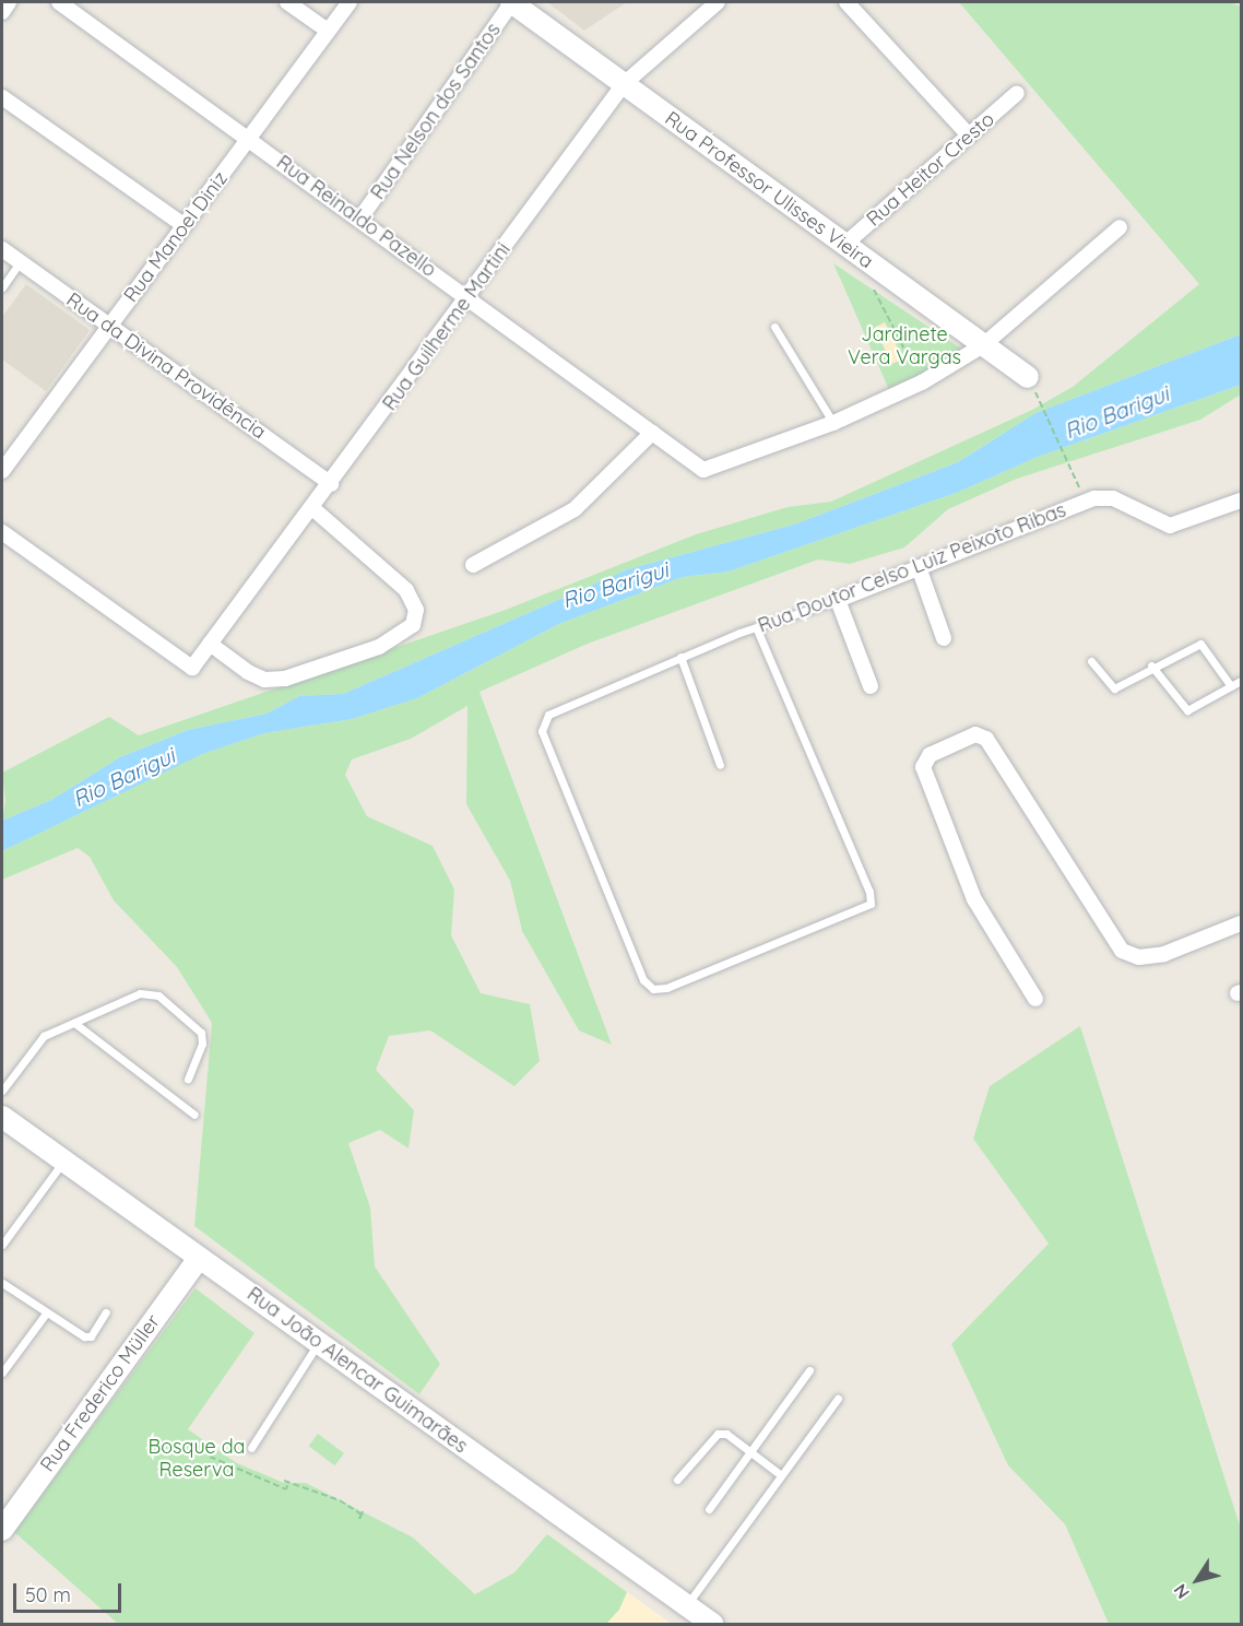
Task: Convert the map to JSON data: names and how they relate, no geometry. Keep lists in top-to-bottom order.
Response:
{
  "streets": {
    "street": [
      "Rua Nelson dos Santos",
      "Rua Heitor Cresto",
      "Rua Professor Ulisses Vieira",
      "Rua Reinaldo Pazello",
      "Rua Manoel Diniz",
      "Rua Guilherme Martini",
      "Rua da Divina Providência",
      "Rua Doutor Celso Luiz Peixoto Ribas",
      "Rua João Alencar Guimarães",
      "Rua Frederico Müller"
    ]
  },
  "crossings": [
    ["Rua Nelson dos Santos", "Rua Professor Ulisses Vieira"],
    ["Rua Nelson dos Santos", "Rua Reinaldo Pazello"],
    ["Rua Heitor Cresto", "Rua Professor Ulisses Vieira"],
    ["Rua Professor Ulisses Vieira", "Rua Guilherme Martini"],
    ["Rua Reinaldo Pazello", "Rua Manoel Diniz"],
    ["Rua Reinaldo Pazello", "Rua Guilherme Martini"],
    ["Rua Manoel Diniz", "Rua da Divina Providência"],
    ["Rua Guilherme Martini", "Rua da Divina Providência"],
    ["Rua João Alencar Guimarães", "Rua Frederico Müller"]
  ],
  "water": ["Rio Barigui"],
  "parks": ["Jardinete Vera Vargas", "Bosque da Reserva"],
  "scale_bar": "50 m",
  "north": "bottom left"
}
